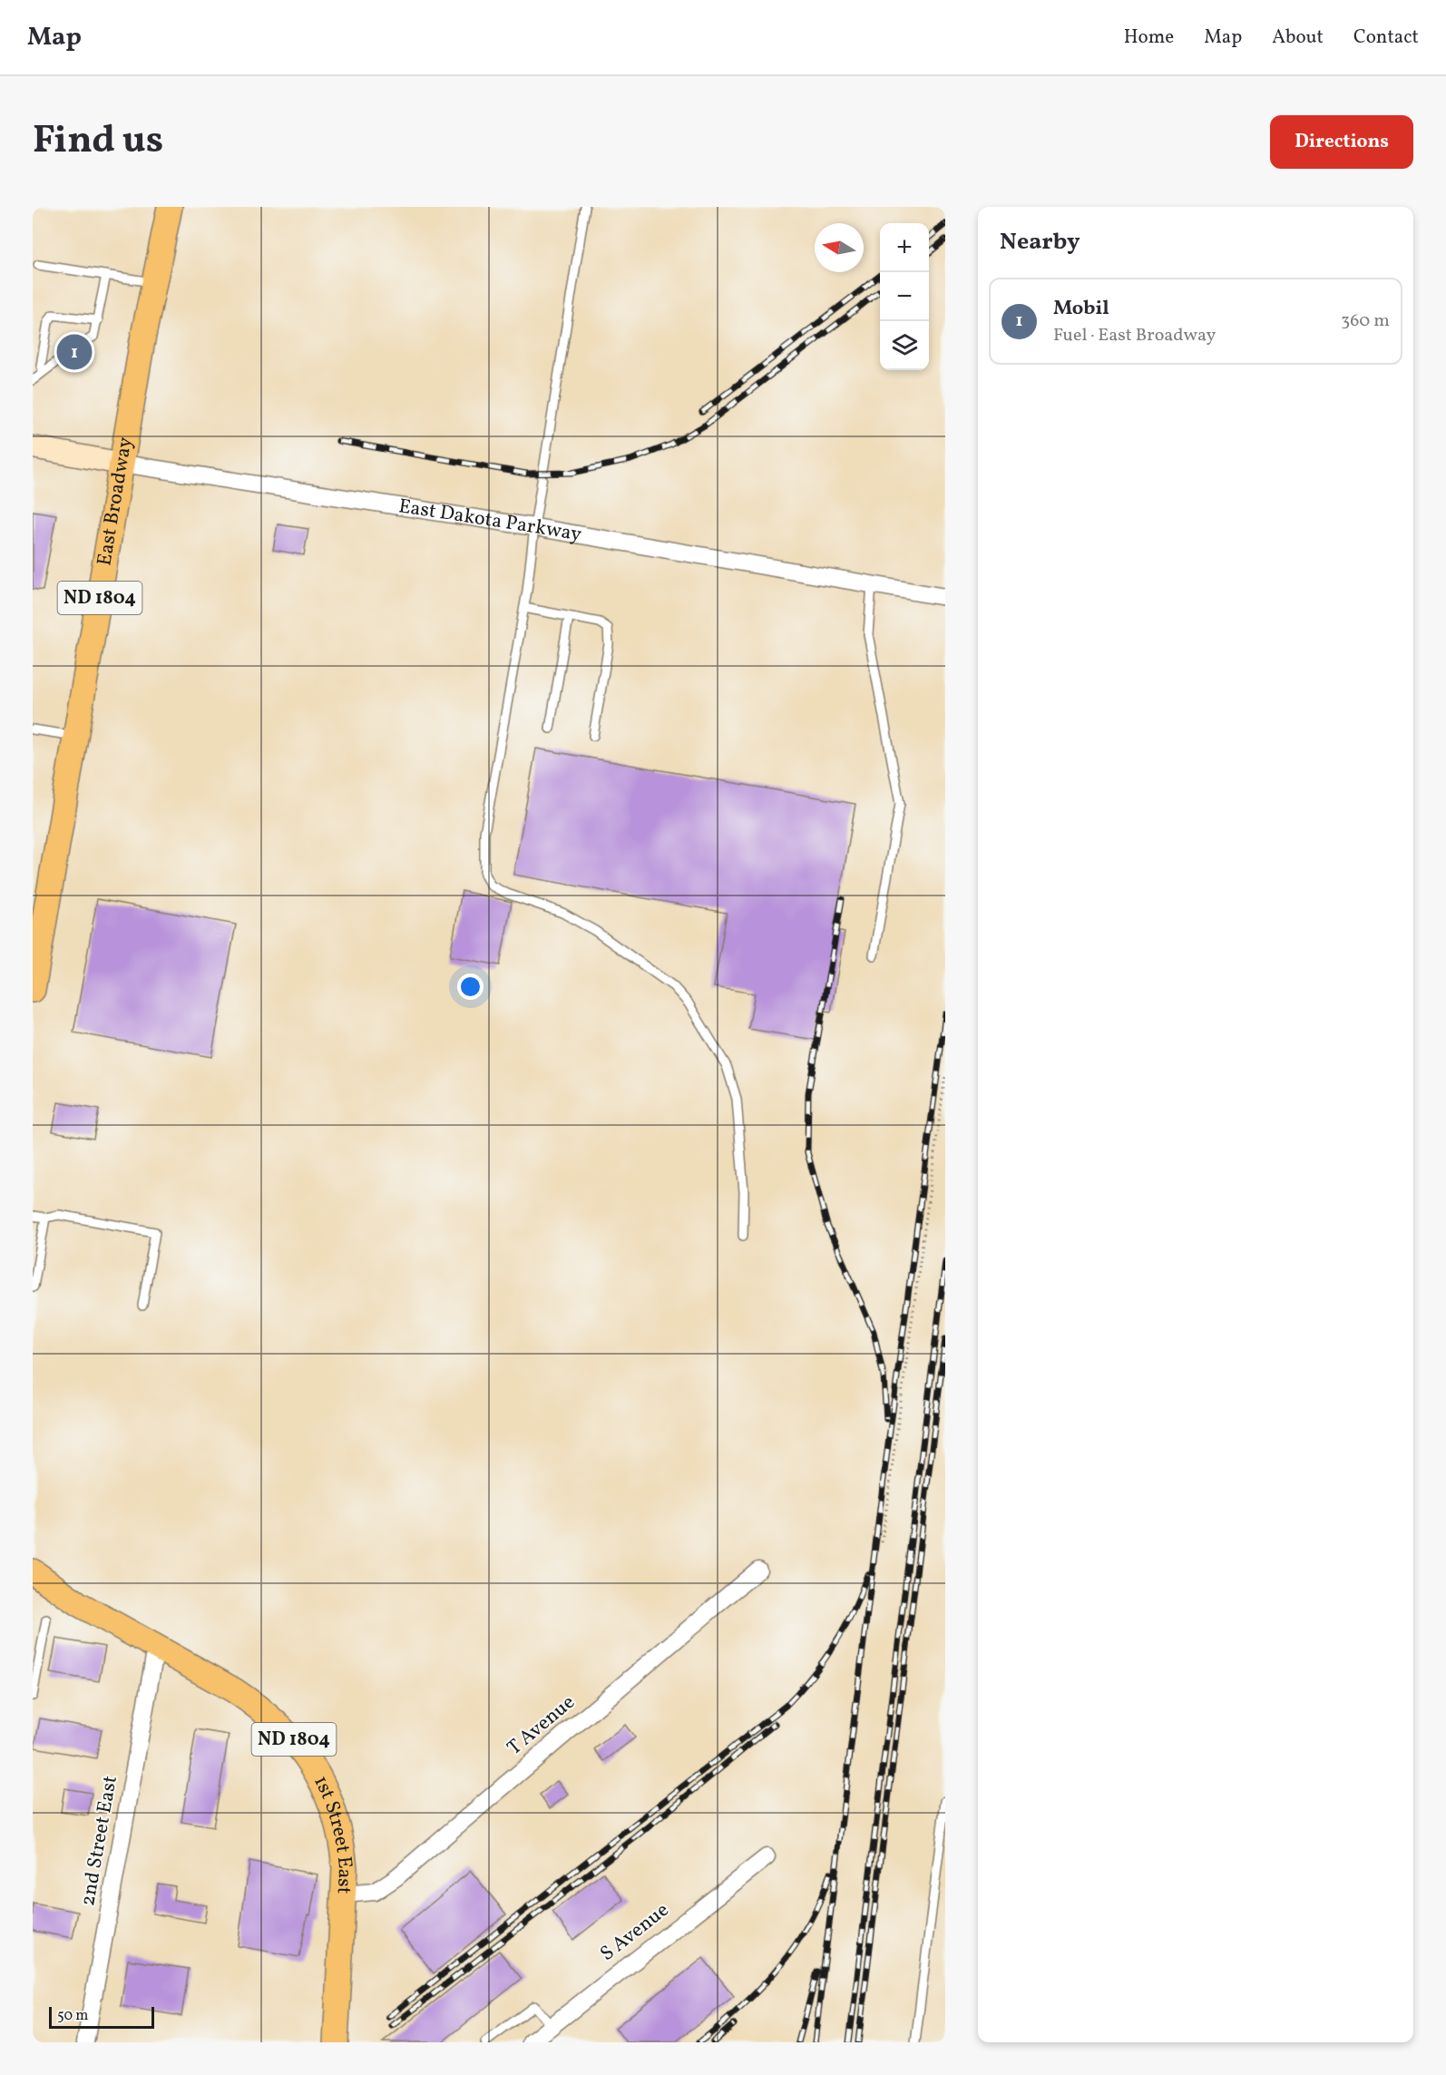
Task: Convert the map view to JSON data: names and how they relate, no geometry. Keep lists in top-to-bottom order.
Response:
{
  "streets": {
    "main road": [
      "East Broadway",
      "East Dakota Parkway",
      "ND 1804",
      "1st Street East"
    ],
    "street": ["T Avenue", "2nd Street East", "S Avenue"]
  },
  "crossings": [
    ["East Broadway", "East Dakota Parkway"],
    ["ND 1804", "1st Street East"],
    ["ND 1804", "2nd Street East"],
    ["T Avenue", "1st Street East"],
    ["1st Street East", "2nd Street East"]
  ],
  "scale_bar": "50 m",
  "north": "left",
  "page": {
    "header": "Map",
    "nav": [
      "Home",
      "Map",
      "About",
      "Contact"
    ],
    "title": "Find us",
    "buttons": "Directions",
    "heading": "Nearby",
    "map_buttons": ["+", "−"],
    "list": [
      {
        "mark": "1",
        "name": "Mobil",
        "note": "Fuel · East Broadway",
        "value": "360 m"
      }
    ],
    "pins": "1",
    "scale": "50 m"
  }
}
